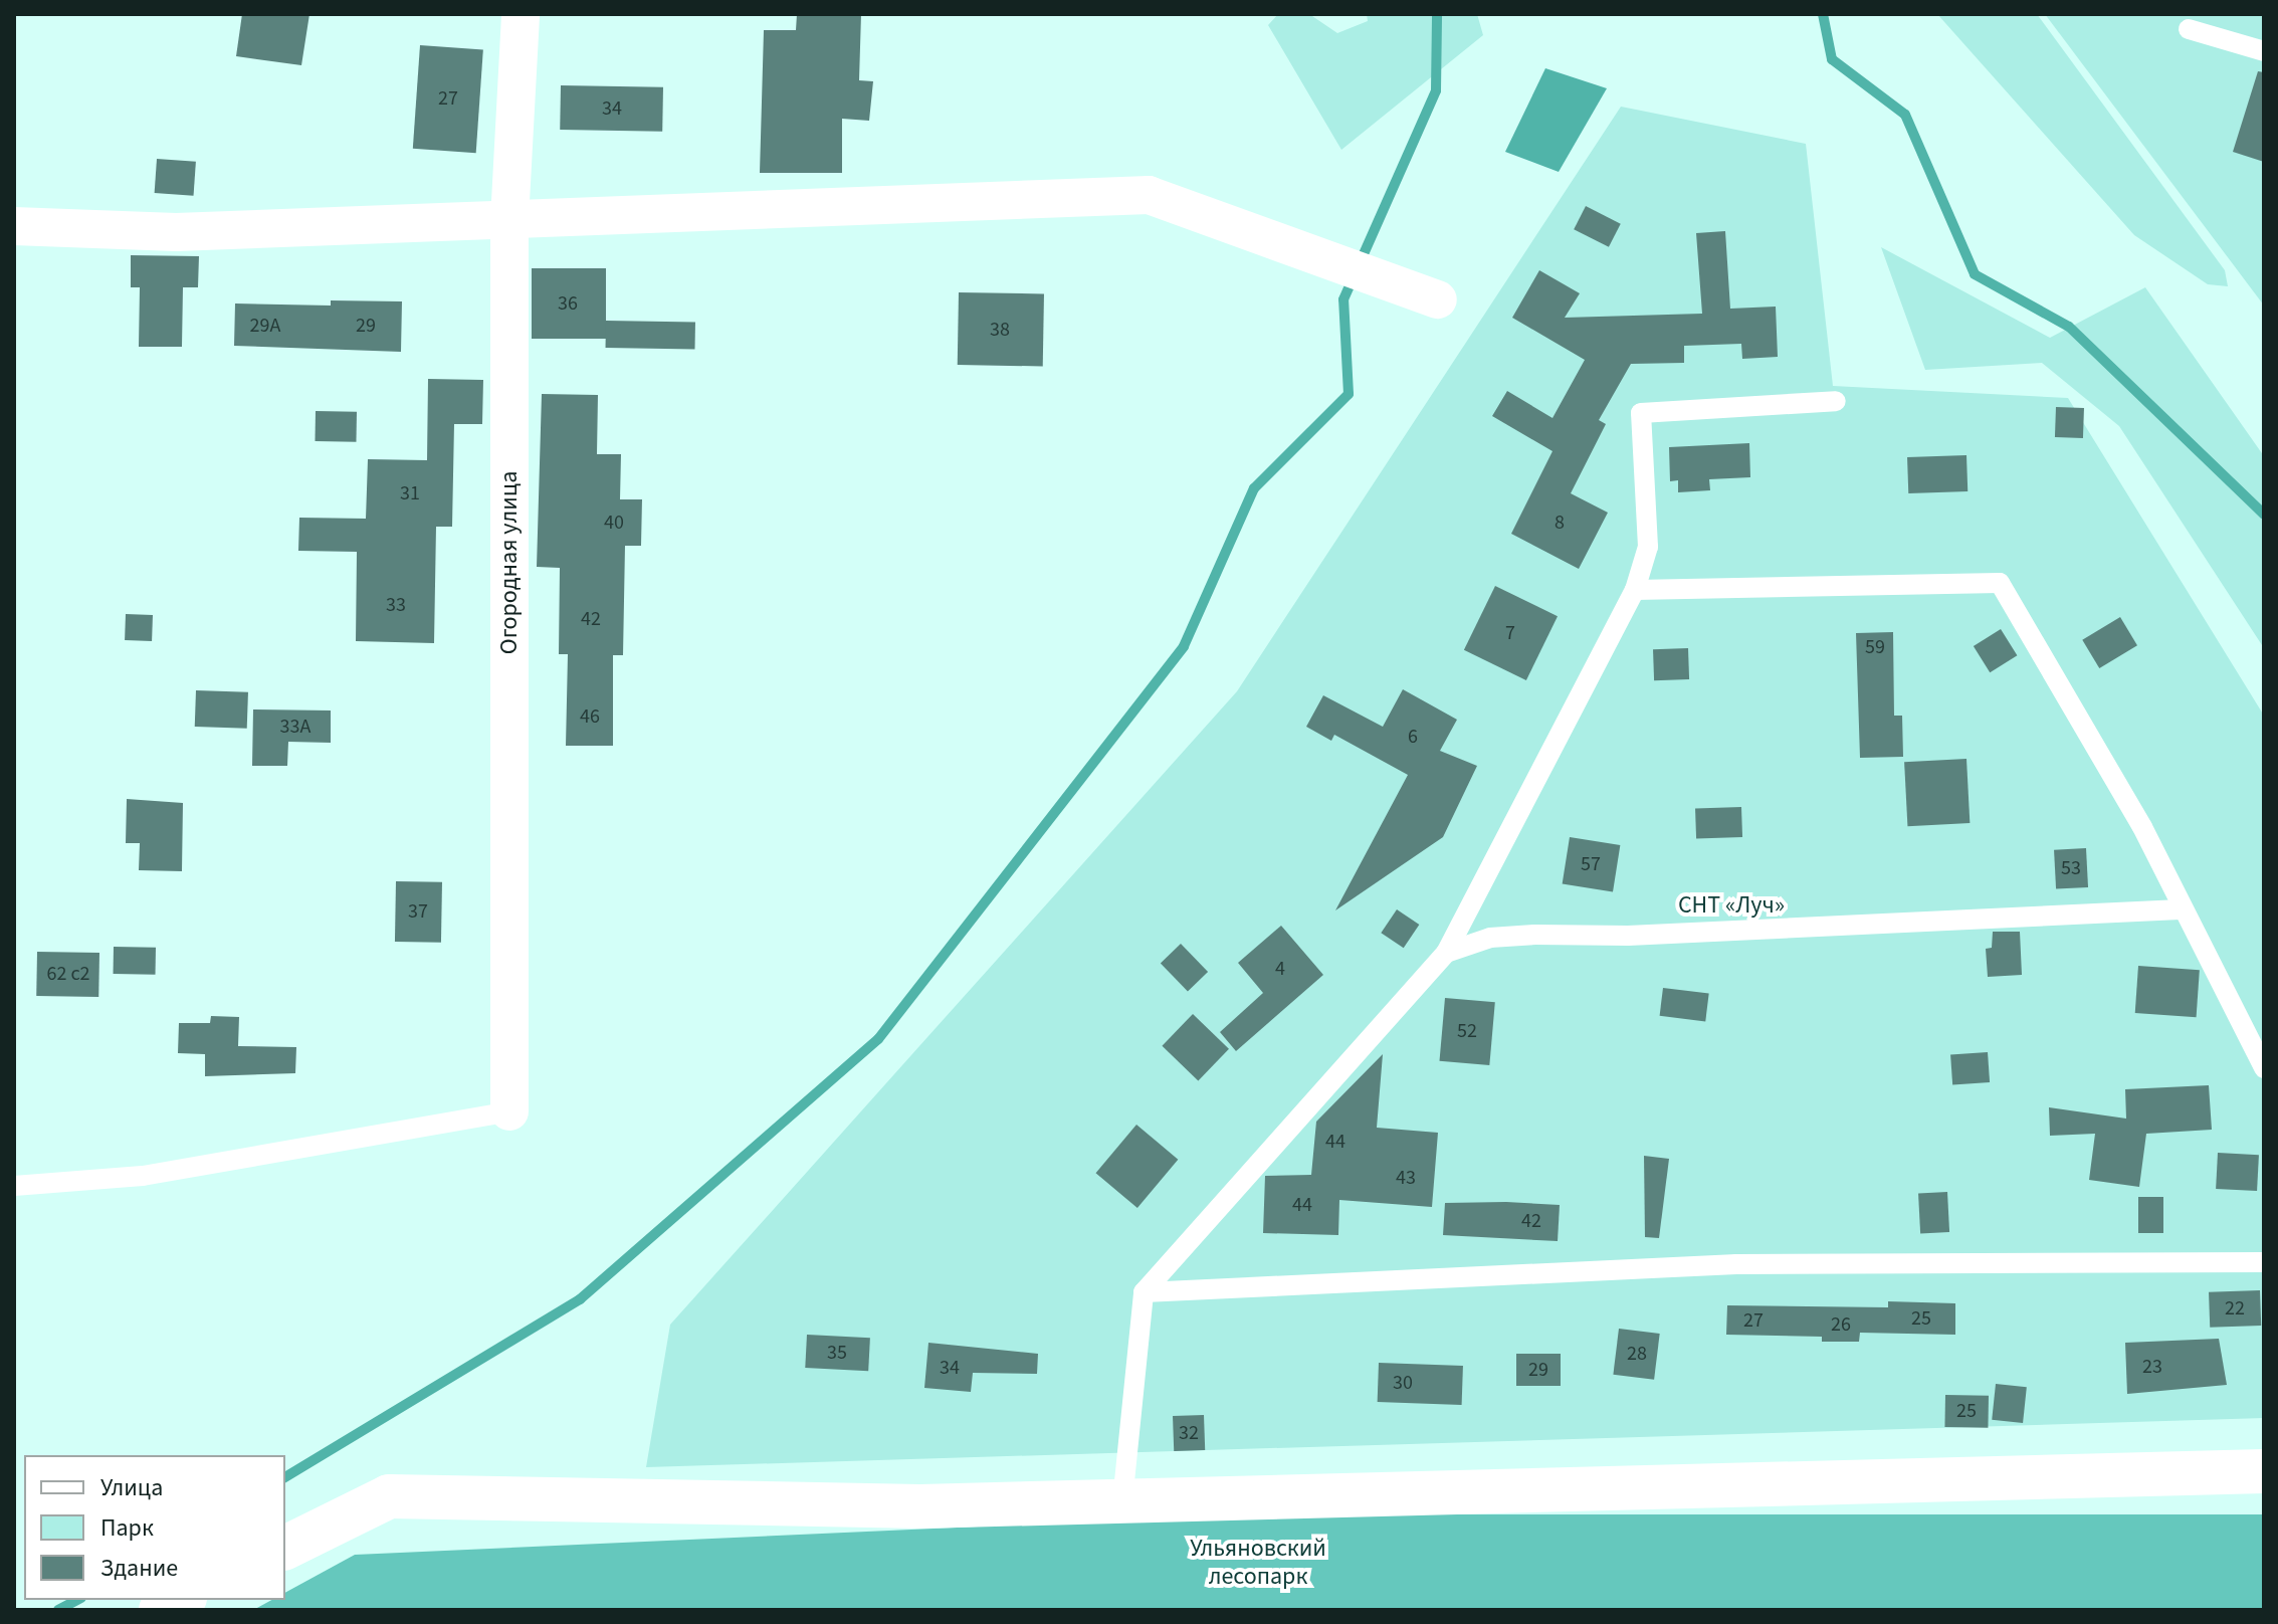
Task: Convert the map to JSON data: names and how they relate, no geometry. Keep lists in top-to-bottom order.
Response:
{
  "streets": {
    "street": ["Огородная улица"]
  },
  "parks": ["СНТ «Луч»", "Ульяновский лесопарк"],
  "house_numbers": [
    "27",
    "34",
    "36",
    "29А",
    "29",
    "38",
    "31",
    "40",
    "8",
    "33",
    "42",
    "7",
    "59",
    "46",
    "33А",
    "6",
    "57",
    "53",
    "37",
    "4",
    "62 с2",
    "52",
    "44",
    "43",
    "44",
    "42",
    "22",
    "25",
    "27",
    "26",
    "35",
    "28",
    "23",
    "34",
    "29",
    "30",
    "25",
    "32"
  ],
  "legend": ["Улица", "Парк", "Здание"]
}
